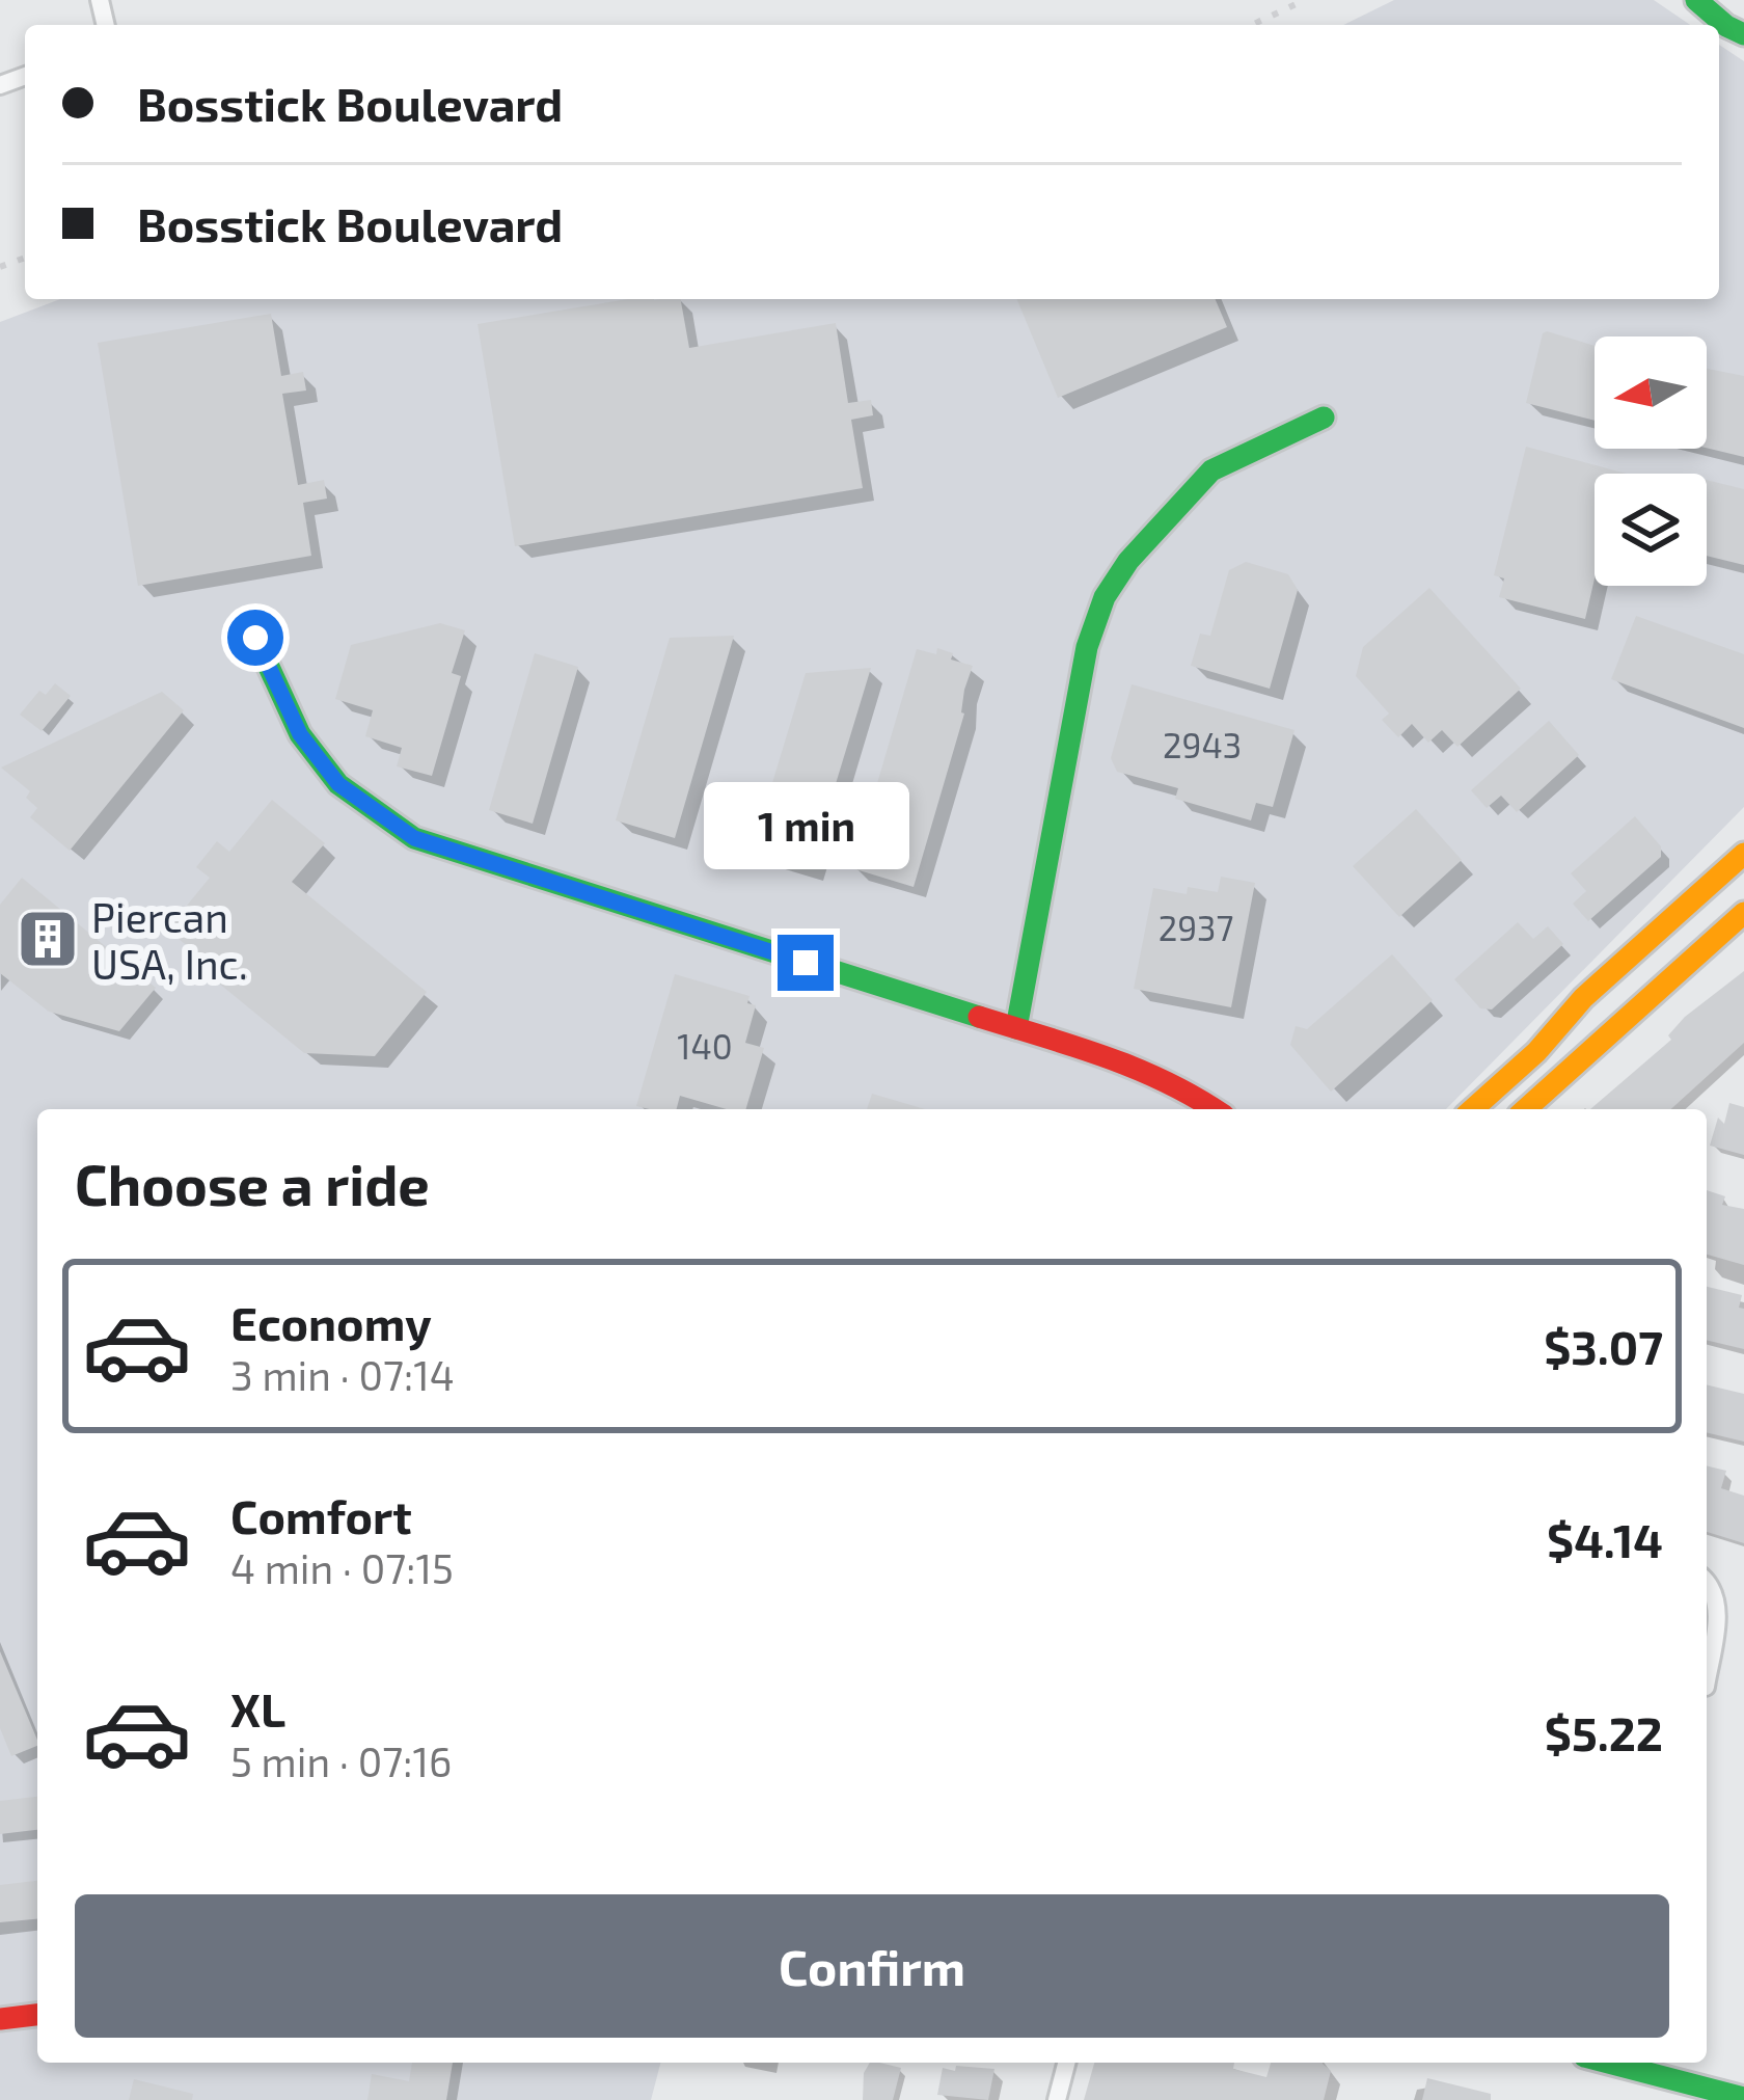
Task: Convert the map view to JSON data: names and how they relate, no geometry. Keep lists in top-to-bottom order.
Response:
{
  "places": {
    "building": ["Piercan USA, Inc."]
  },
  "house_numbers": ["2943", "2937", "140"],
  "north": "left",
  "page": {
    "banner": ["Bosstick Boulevard", "Bosstick Boulevard"],
    "bubble": "1 min",
    "heading": "Choose a ride",
    "list": [
      {
        "name": "Economy",
        "note": "3 min · 07:14",
        "value": "$3.07"
      },
      {
        "name": "Comfort",
        "note": "4 min · 07:15",
        "value": "$4.14"
      },
      {
        "name": "XL",
        "note": "5 min · 07:16",
        "value": "$5.22"
      }
    ],
    "buttons": "Confirm"
  }
}
